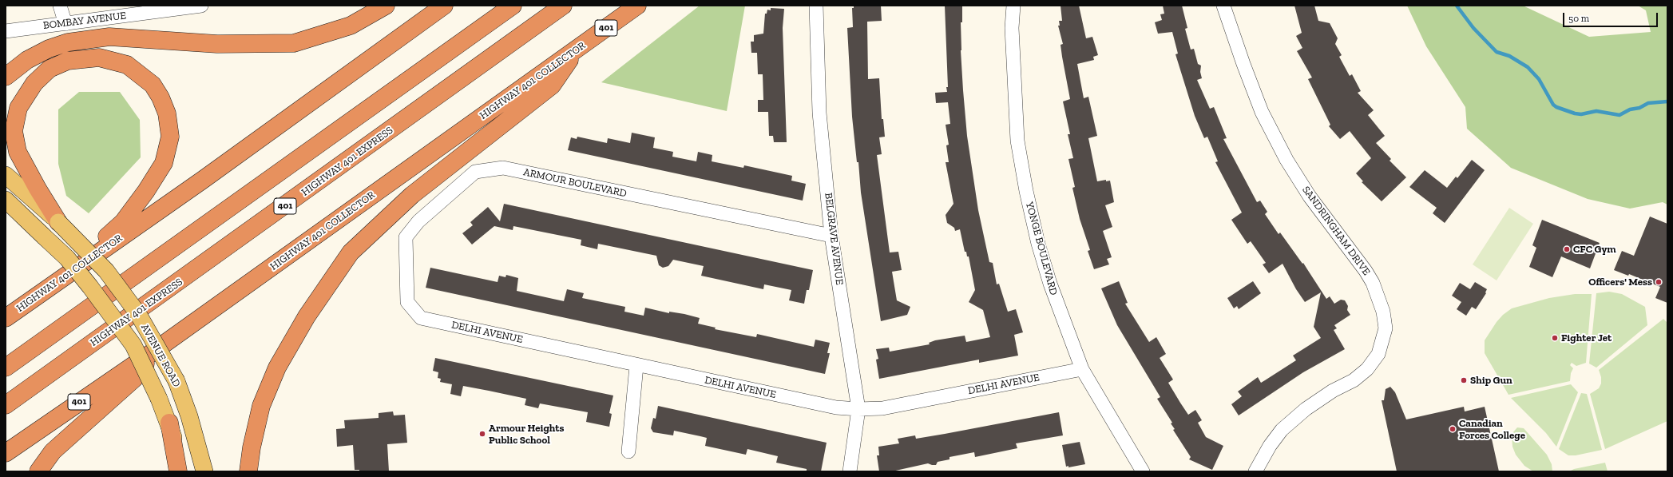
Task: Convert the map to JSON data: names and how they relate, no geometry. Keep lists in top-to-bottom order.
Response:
{
  "streets": {
    "highway": ["401", "HIGHWAY 401 COLLECTOR", "HIGHWAY 401 EXPRESS"],
    "main road": ["AVENUE ROAD"],
    "street": [
      "BOMBAY AVENUE",
      "ARMOUR BOULEVARD",
      "SANDRINGHAM DRIVE",
      "BELGRAVE AVENUE",
      "YONGE BOULEVARD",
      "DELHI AVENUE"
    ]
  },
  "crossings": [
    ["ARMOUR BOULEVARD", "BELGRAVE AVENUE"],
    ["ARMOUR BOULEVARD", "DELHI AVENUE"],
    ["BELGRAVE AVENUE", "DELHI AVENUE"],
    ["YONGE BOULEVARD", "DELHI AVENUE"]
  ],
  "places": [
    "CFC Gym",
    "Officers' Mess",
    "Fighter Jet",
    "Ship Gun",
    "Canadian Forces College",
    "Armour Heights Public School"
  ],
  "scale_bar": "50 m"
}
